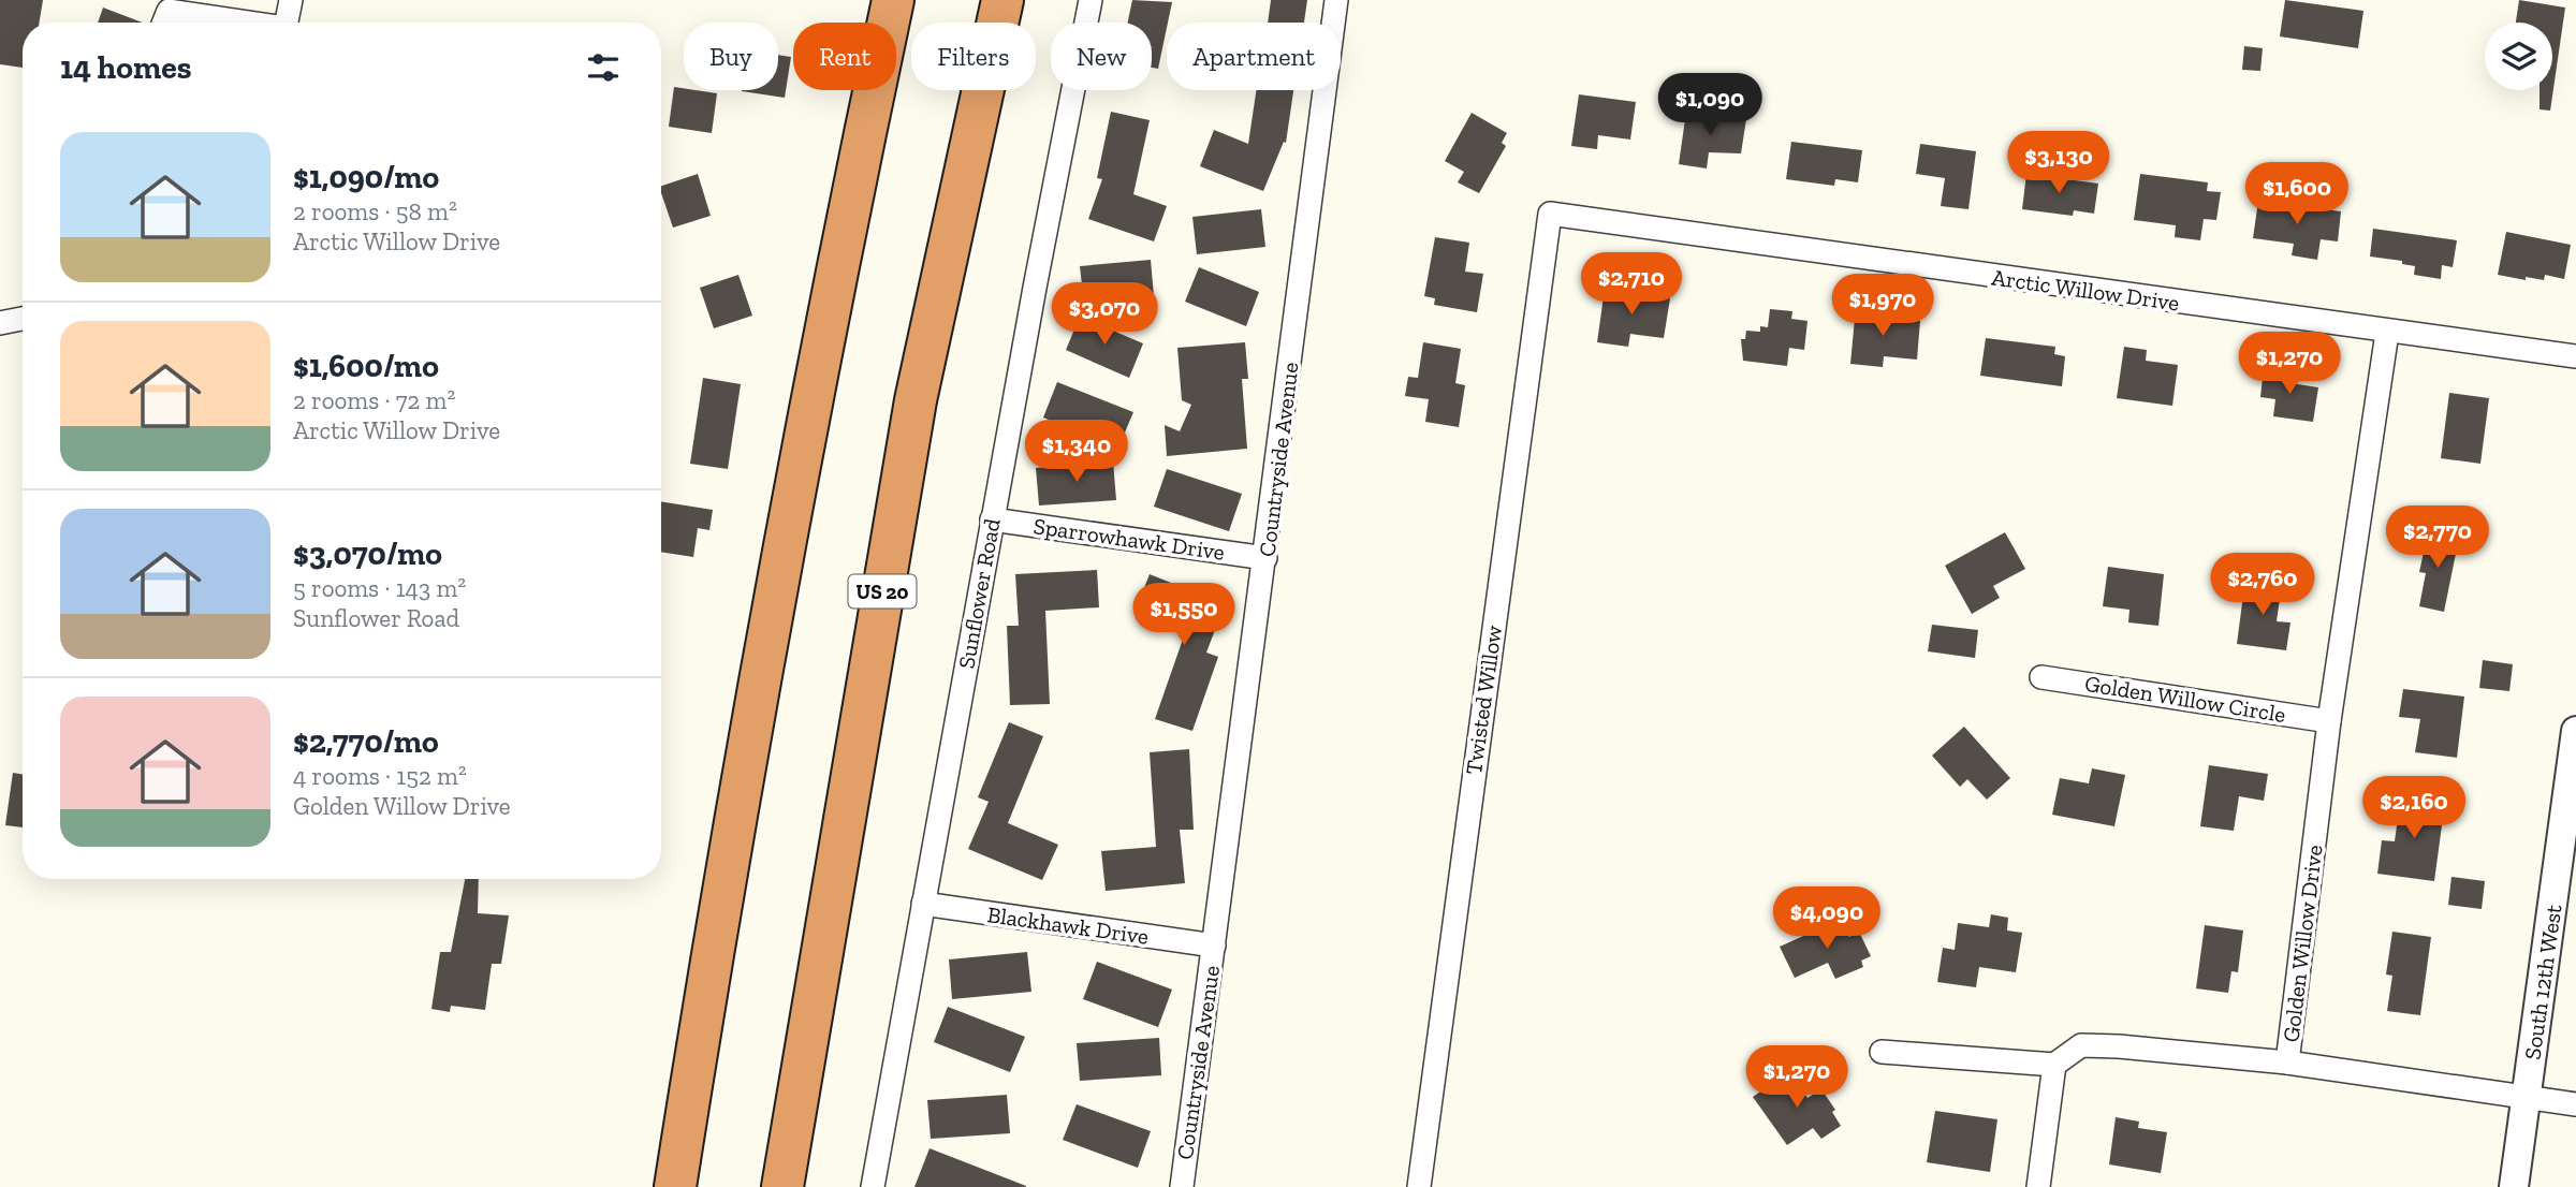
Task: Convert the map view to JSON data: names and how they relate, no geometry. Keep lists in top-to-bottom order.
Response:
{
  "streets": {
    "highway": ["US 20"],
    "street": [
      "Arctic Willow Drive",
      "Countryside Avenue",
      "Sparrowhawk Drive",
      "Sunflower Road",
      "Golden Willow Circle",
      "Twisted Willow",
      "Blackhawk Drive",
      "Golden Willow Drive",
      "South 12th West"
    ]
  },
  "crossings": [
    ["Arctic Willow Drive", "Twisted Willow"],
    ["Arctic Willow Drive", "Golden Willow Drive"],
    ["Countryside Avenue", "Sparrowhawk Drive"],
    ["Countryside Avenue", "Blackhawk Drive"],
    ["Sparrowhawk Drive", "Sunflower Road"],
    ["Sunflower Road", "Blackhawk Drive"],
    ["Golden Willow Circle", "Golden Willow Drive"]
  ],
  "page": {
    "chip": [
      "Buy",
      "Rent",
      "Filters",
      "New",
      "Apartment"
    ],
    "heading": "14 homes",
    "price": [
      "$1,090",
      "$3,130",
      "$1,600",
      "$2,710",
      "$1,970",
      "$3,070",
      "$1,270",
      "$1,340",
      "$2,770",
      "$2,760",
      "$1,550",
      "$2,160",
      "$4,090",
      "$1,270"
    ],
    "list": [
      {
        "name": "$1,090/mo",
        "note": "2 rooms · 58 m² · Arctic Willow Drive"
      },
      {
        "name": "$1,600/mo",
        "note": "2 rooms · 72 m² · Arctic Willow Drive"
      },
      {
        "name": "$3,070/mo",
        "note": "5 rooms · 143 m² · Sunflower Road"
      },
      {
        "name": "$2,770/mo",
        "note": "4 rooms · 152 m² · Golden Willow Drive"
      }
    ]
  }
}
